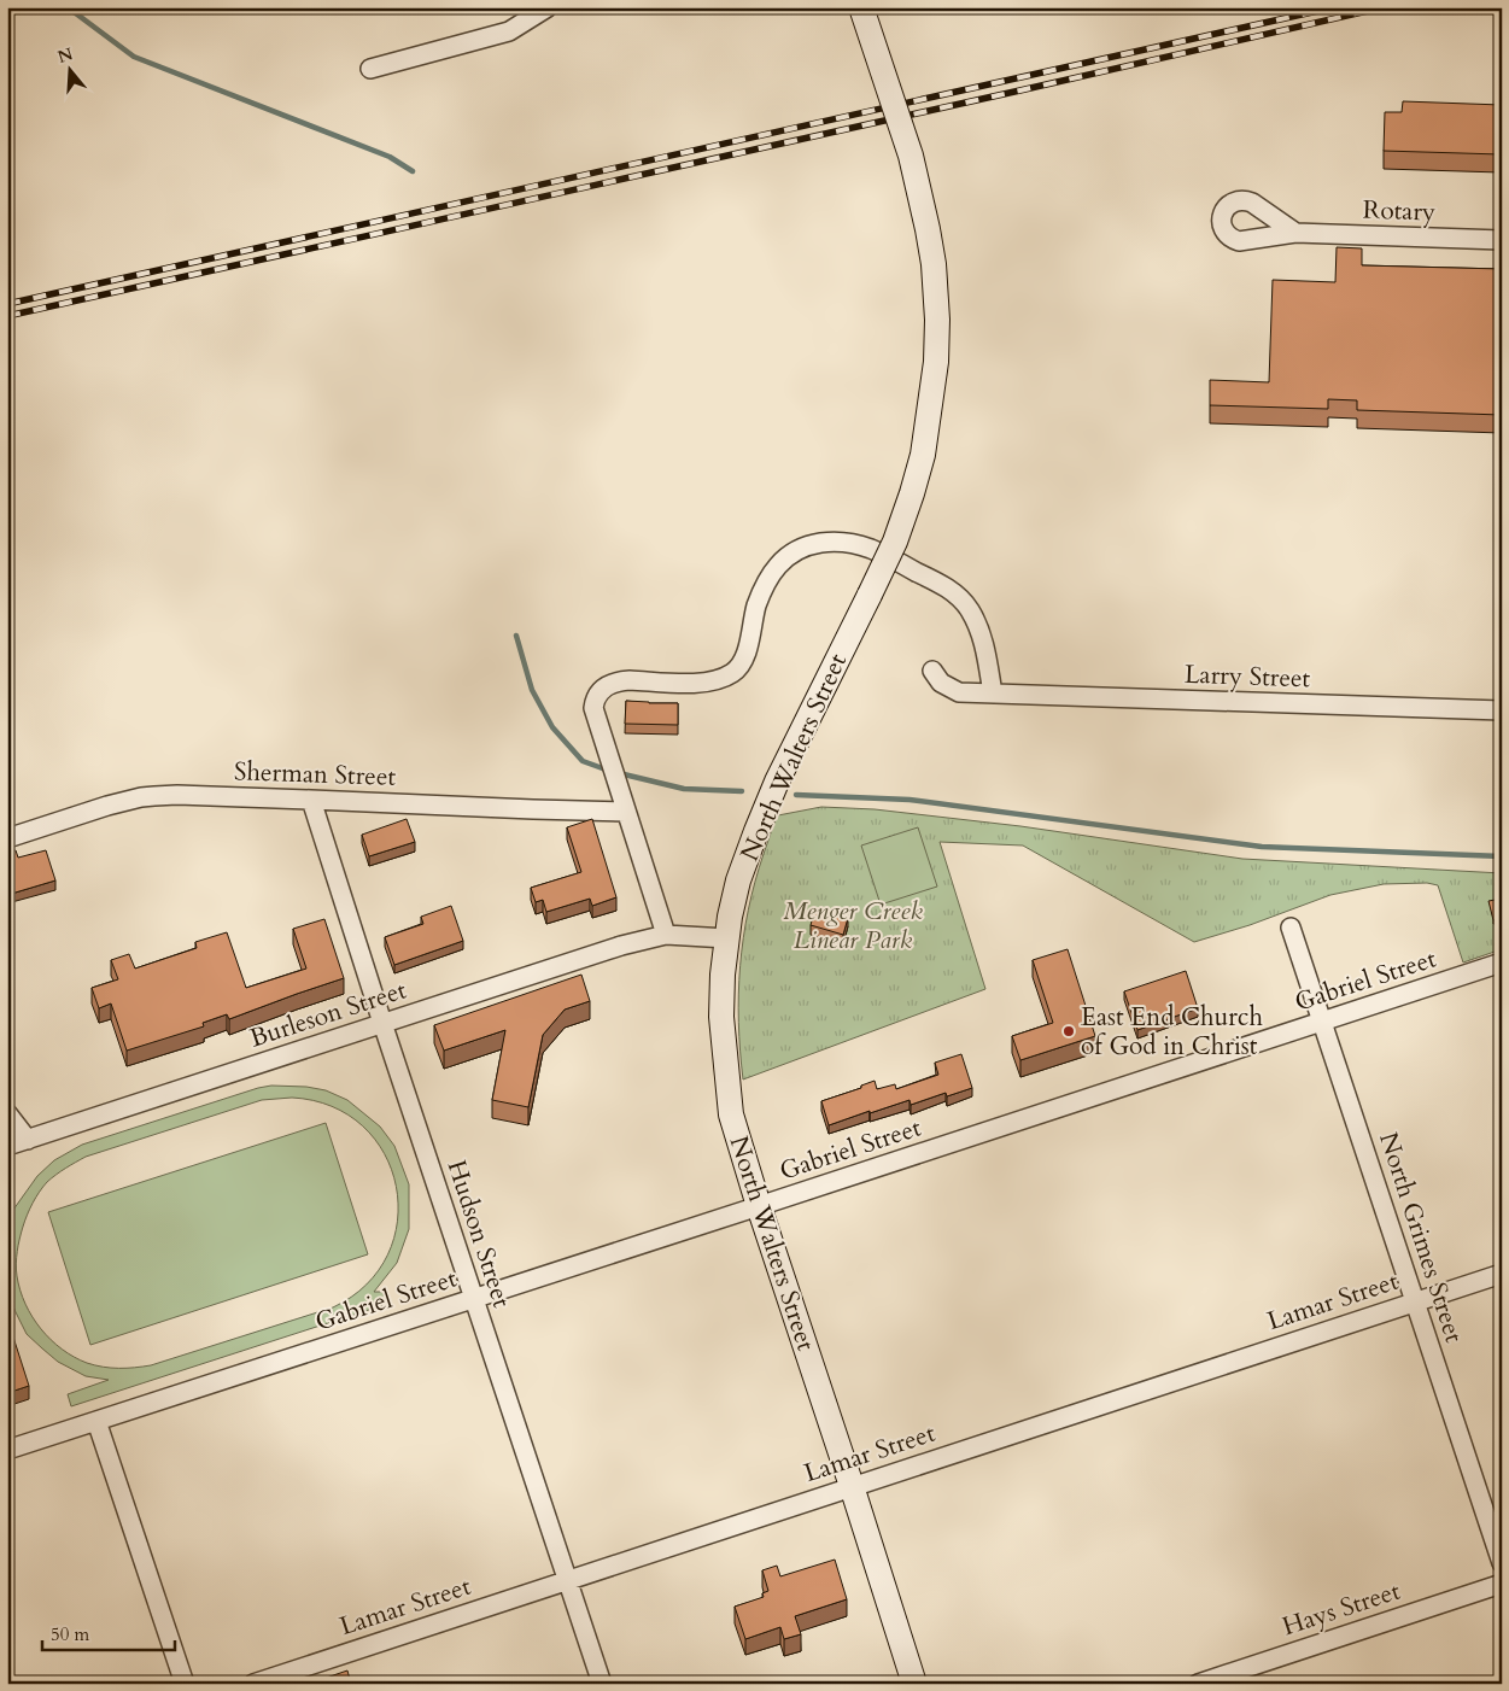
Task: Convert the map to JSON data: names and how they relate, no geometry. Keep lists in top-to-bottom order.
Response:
{
  "streets": {
    "main road": ["North Walters Street"],
    "street": [
      "Rotary",
      "Larry Street",
      "Sherman Street",
      "Gabriel Street",
      "Burleson Street",
      "Hudson Street",
      "North Grimes Street",
      "Lamar Street",
      "Hays Street"
    ]
  },
  "crossings": [
    ["North Walters Street", "Gabriel Street"],
    ["North Walters Street", "Burleson Street"],
    ["North Walters Street", "Lamar Street"],
    ["Sherman Street", "Hudson Street"],
    ["Gabriel Street", "Hudson Street"],
    ["Gabriel Street", "North Grimes Street"],
    ["Burleson Street", "Hudson Street"],
    ["Hudson Street", "Lamar Street"],
    ["North Grimes Street", "Lamar Street"]
  ],
  "parks": ["Menger Creek Linear Park"],
  "places": ["East End Church of God in Christ"],
  "scale_bar": "50 m",
  "north": "top"
}
